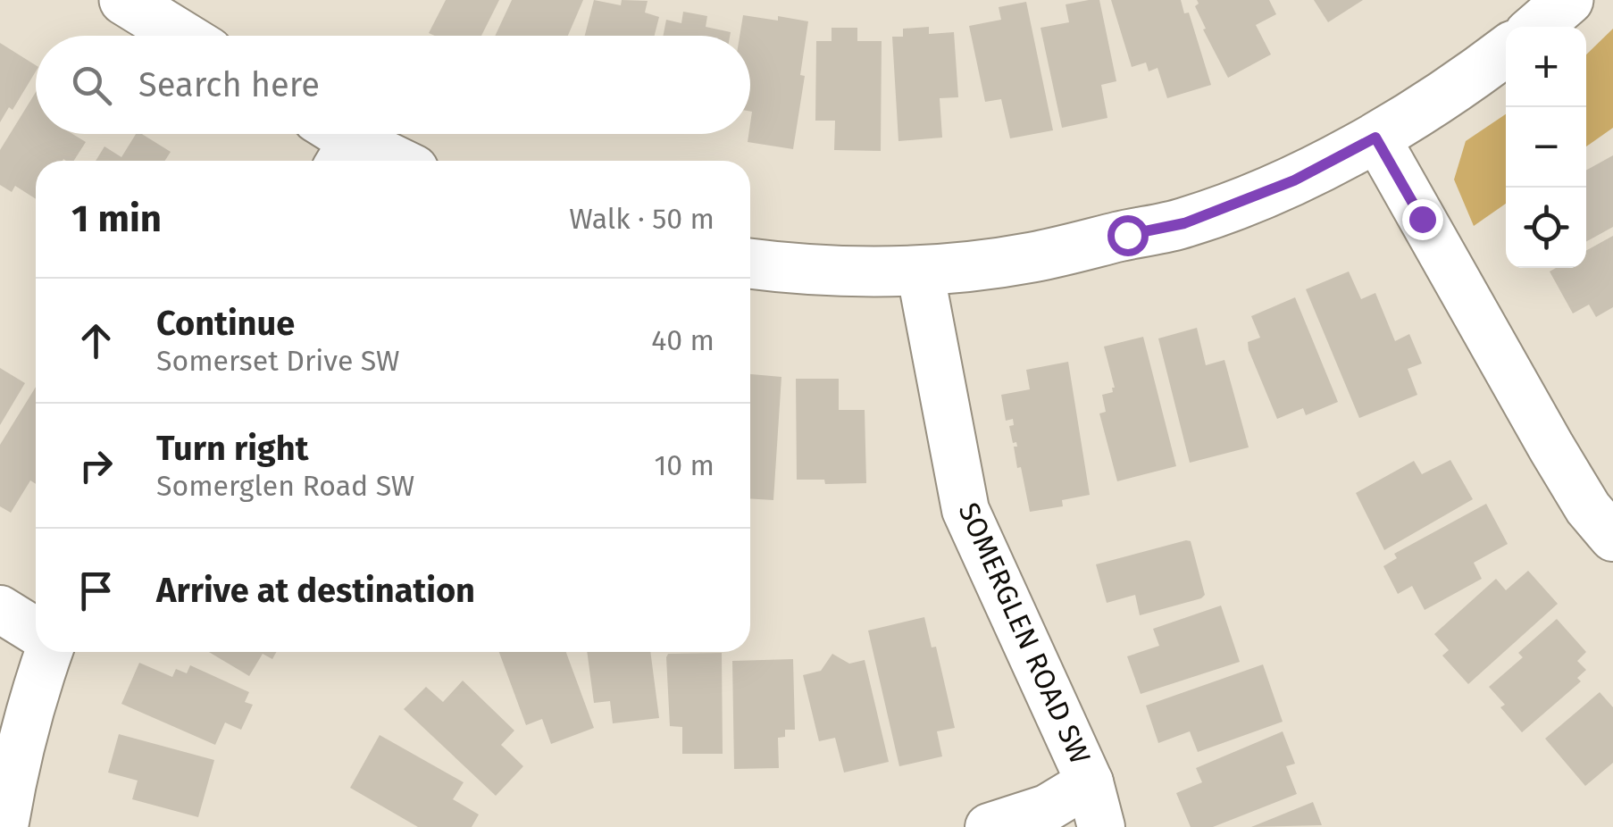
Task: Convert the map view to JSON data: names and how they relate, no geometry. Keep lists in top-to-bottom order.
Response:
{
  "streets": {
    "street": ["SOMERGLEN ROAD SW"]
  },
  "page": {
    "map_buttons": ["+", "−"],
    "search": "Search here",
    "heading": ["1 min", "Walk · 50 m"],
    "list": [
      ["Continue", "Somerset Drive SW", "40 m"],
      ["Turn right", "Somerglen Road SW", "10 m"],
      "Arrive at destination"
    ]
  }
}
